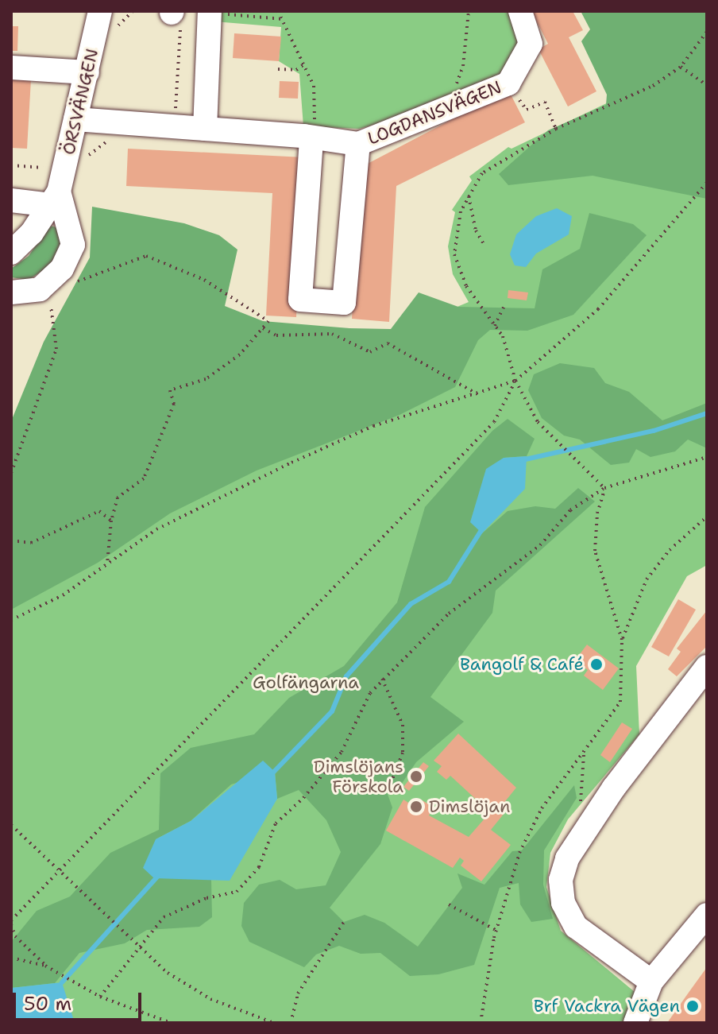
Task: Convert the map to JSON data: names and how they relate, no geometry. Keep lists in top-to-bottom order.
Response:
{
  "streets": {
    "street": ["ÖRSVÄNGEN", "LOGDANSVÄGEN"]
  },
  "crossings": [
    ["ÖRSVÄNGEN", "LOGDANSVÄGEN"]
  ],
  "parks": ["Golfängarna"],
  "places": [
    "Bangolf & Café",
    "Dimslöjans Förskola",
    "Dimslöjan",
    "Brf Vackra Vägen"
  ],
  "scale_bar": "50 m"
}
